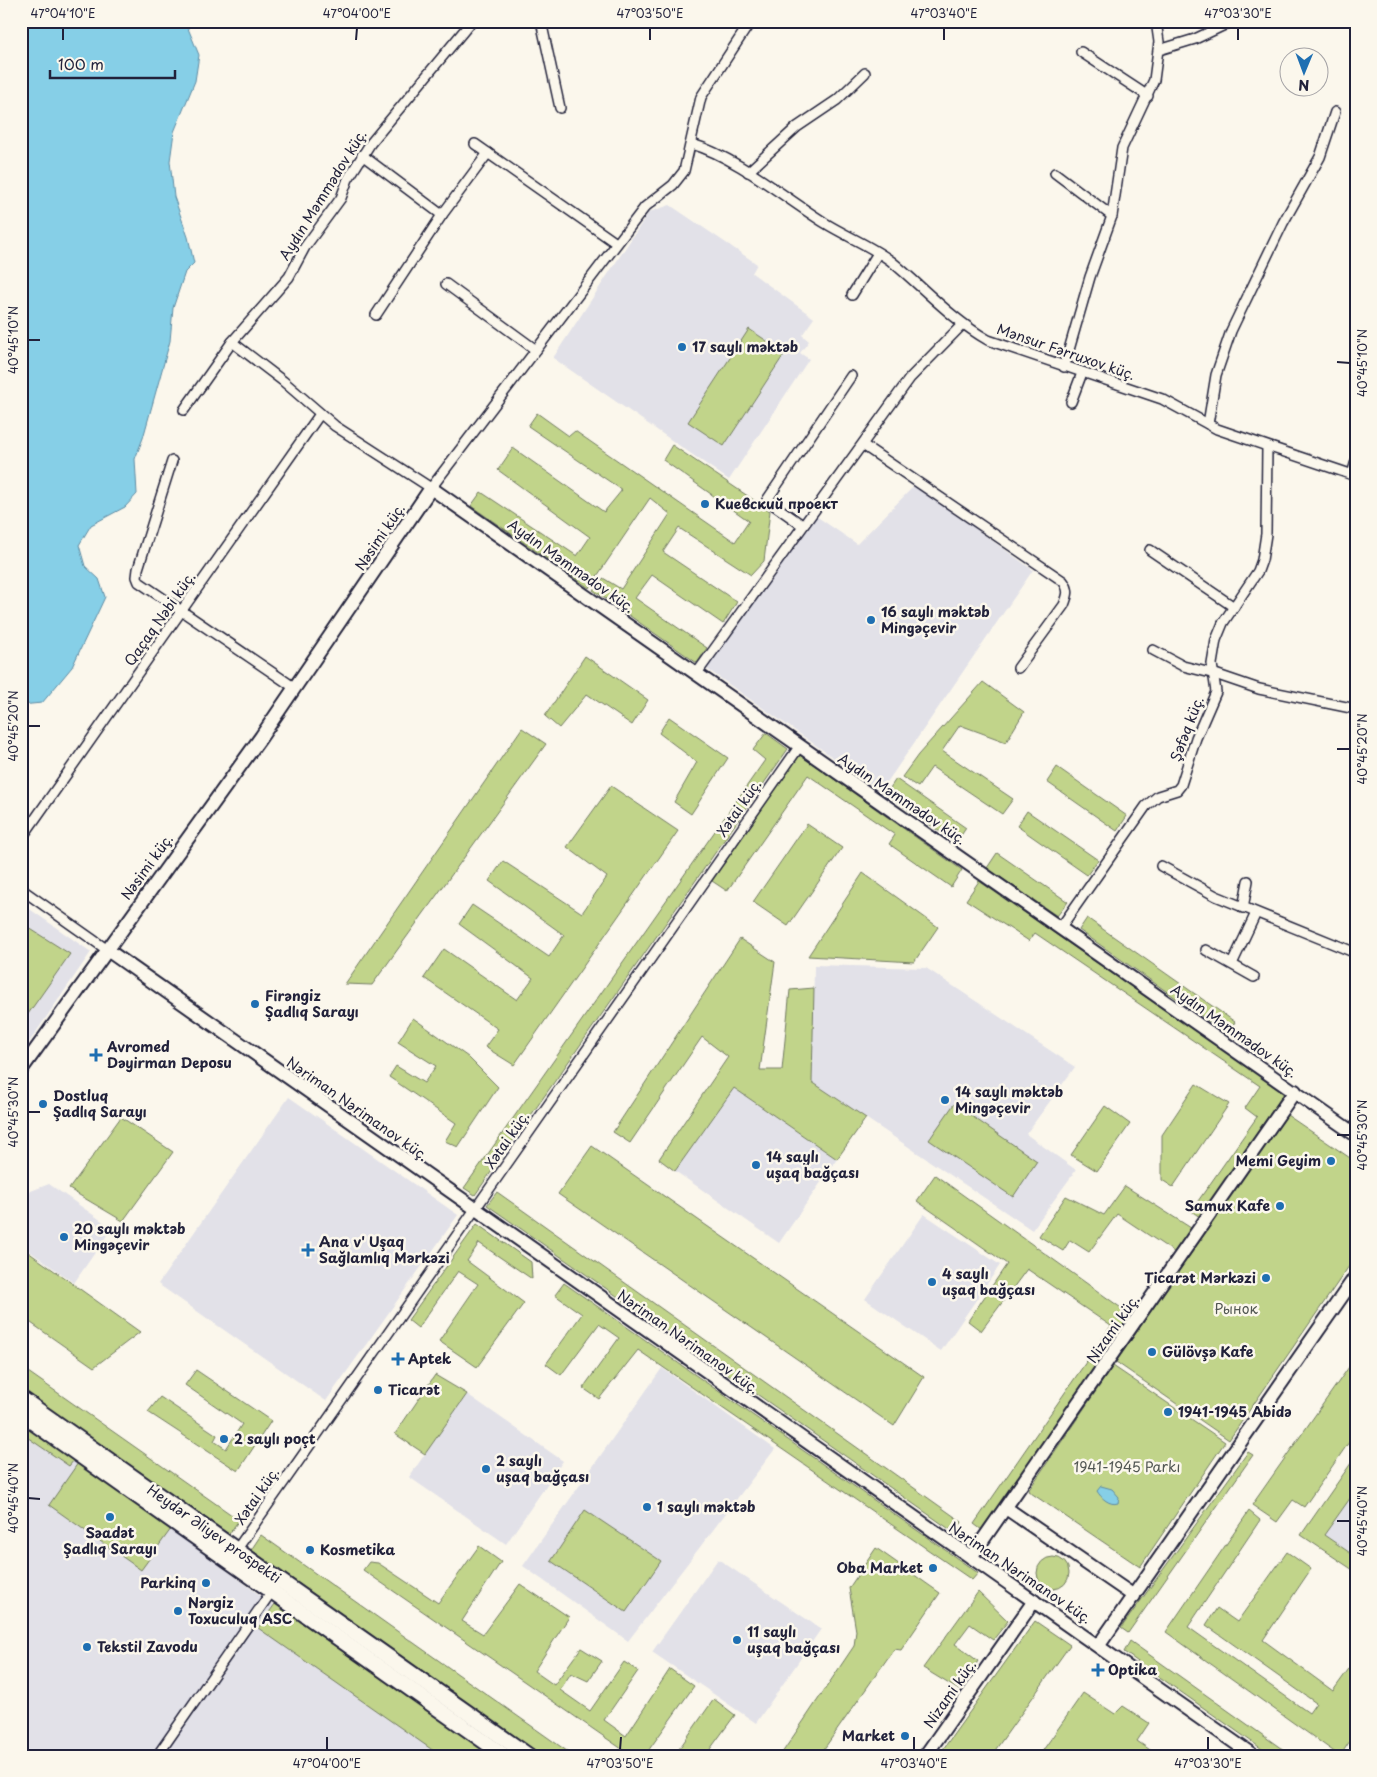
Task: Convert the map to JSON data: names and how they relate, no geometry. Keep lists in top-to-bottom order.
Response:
{
  "streets": {
    "main road": ["Heydər Əliyev prospekti"],
    "street": [
      "Aydın Məmmədov küç.",
      "Mənsur Fərruxov küç.",
      "Nəsimi küç.",
      "Qaçaq Nəbi küç.",
      "Şəfəq küç.",
      "Xətai küç.",
      "Nəriman Nərimanov küç.",
      "Nizami küç."
    ]
  },
  "crossings": [
    ["Aydın Məmmədov küç.", "Nəsimi küç."],
    ["Aydın Məmmədov küç.", "Şəfəq küç."],
    ["Aydın Məmmədov küç.", "Xətai küç."],
    ["Aydın Məmmədov küç.", "Nizami küç."],
    ["Mənsur Fərruxov küç.", "Nəsimi küç."],
    ["Mənsur Fərruxov küç.", "Şəfəq küç."],
    ["Nəsimi küç.", "Nəriman Nərimanov küç."],
    ["Xətai küç.", "Nəriman Nərimanov küç."],
    ["Xətai küç.", "Heydər Əliyev prospekti"],
    ["Nəriman Nərimanov küç.", "Nizami küç."]
  ],
  "parks": ["Рынок", "1941-1945 Parkı"],
  "places": {
    "other": [
      "17 saylı məktəb",
      "Киевский проект",
      "16 saylı məktəb Mingəçevir",
      "Firəngiz Şadlıq Sarayı",
      "14 saylı məktəb Mingəçevir",
      "Dostluq Şadlıq Sarayı",
      "Memi Geyim",
      "14 saylı uşaq bağçası",
      "Samux Kafe",
      "20 saylı məktəb Mingəçevir",
      "Ticarət Mərkəzi",
      "4 saylı uşaq bağçası",
      "Gülövşə Kafe",
      "Ticarət",
      "1941-1945 Abidə",
      "2 saylı poçt",
      "2 saylı uşaq bağçası",
      "1 saylı məktəb",
      "Səadət Şadlıq Sarayı",
      "Kosmetika",
      "Oba Market",
      "Parkinq",
      "Nərgiz Toxuculuq ASC",
      "11 saylı uşaq bağçası",
      "Tekstil Zavodu",
      "Market"
    ],
    "health": [
      "Avromed Dəyirman Deposu",
      "Ana v' Uşaq Sağlamlıq Mərkəzi",
      "Aptek",
      "Optika"
    ]
  },
  "scale_bar": "100 m",
  "north": "bottom",
  "coordinates": [
    "47°04'10\"E",
    "47°04'00\"E",
    "47°03'50\"E",
    "47°03'40\"E",
    "47°03'30\"E",
    "40°45'10\"N",
    "40°45'20\"N",
    "40°45'30\"N",
    "40°45'40\"N"
  ]
}
